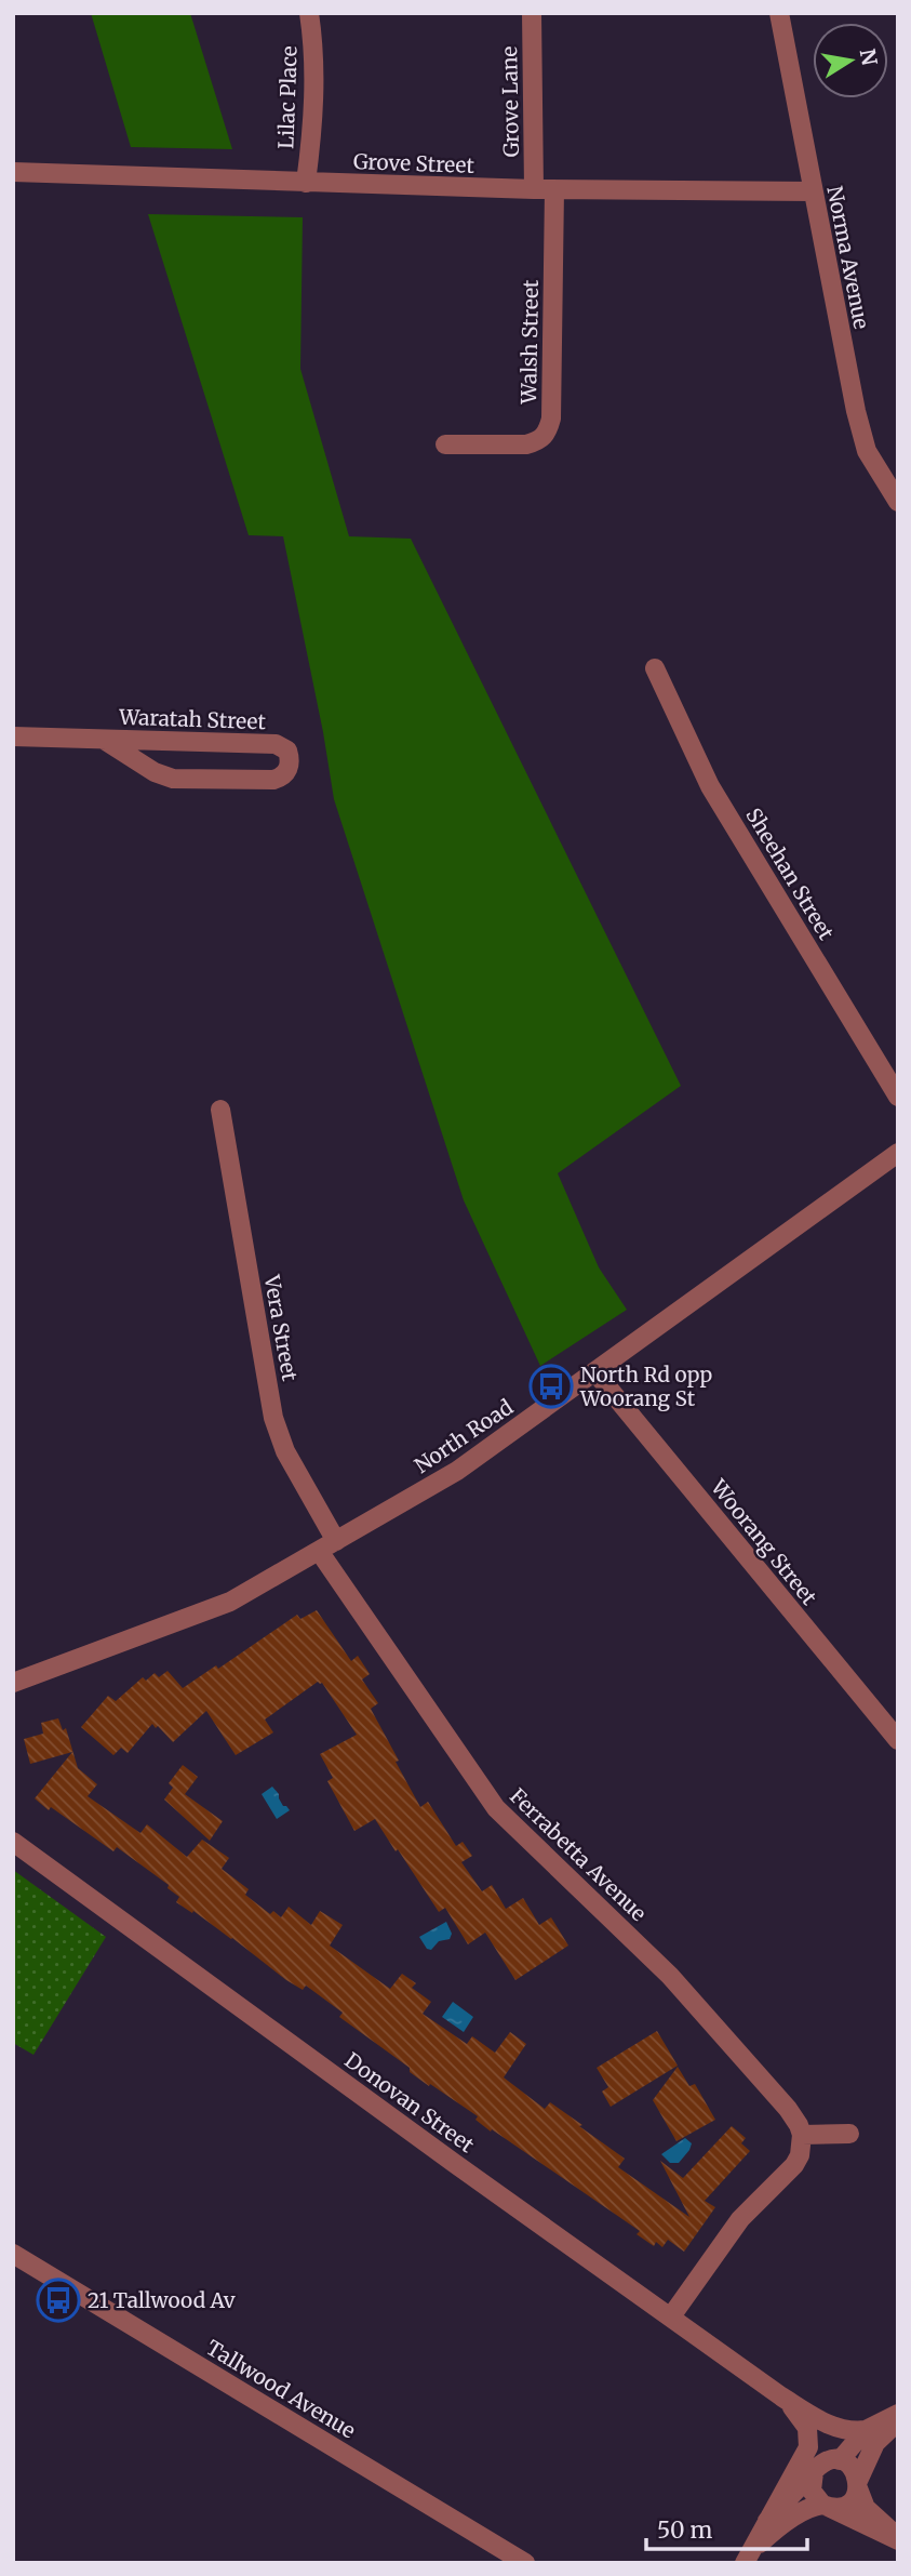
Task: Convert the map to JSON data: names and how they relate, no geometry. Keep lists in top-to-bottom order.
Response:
{
  "streets": {
    "street": [
      "Lilac Place",
      "Grove Lane",
      "Grove Street",
      "Norma Avenue",
      "Walsh Street",
      "Waratah Street",
      "Sheehan Street",
      "Vera Street",
      "North Road",
      "Woorang Street",
      "Ferrabetta Avenue",
      "Donovan Street",
      "Tallwood Avenue"
    ]
  },
  "crossings": [
    ["Lilac Place", "Grove Street"],
    ["Grove Lane", "Grove Street"],
    ["Grove Street", "Norma Avenue"],
    ["Grove Street", "Walsh Street"],
    ["Vera Street", "North Road"],
    ["North Road", "Woorang Street"],
    ["North Road", "Ferrabetta Avenue"]
  ],
  "places": {
    "bus stop": ["North Rd opp Woorang St", "21 Tallwood Av"]
  },
  "scale_bar": "50 m",
  "north": "right"
}
